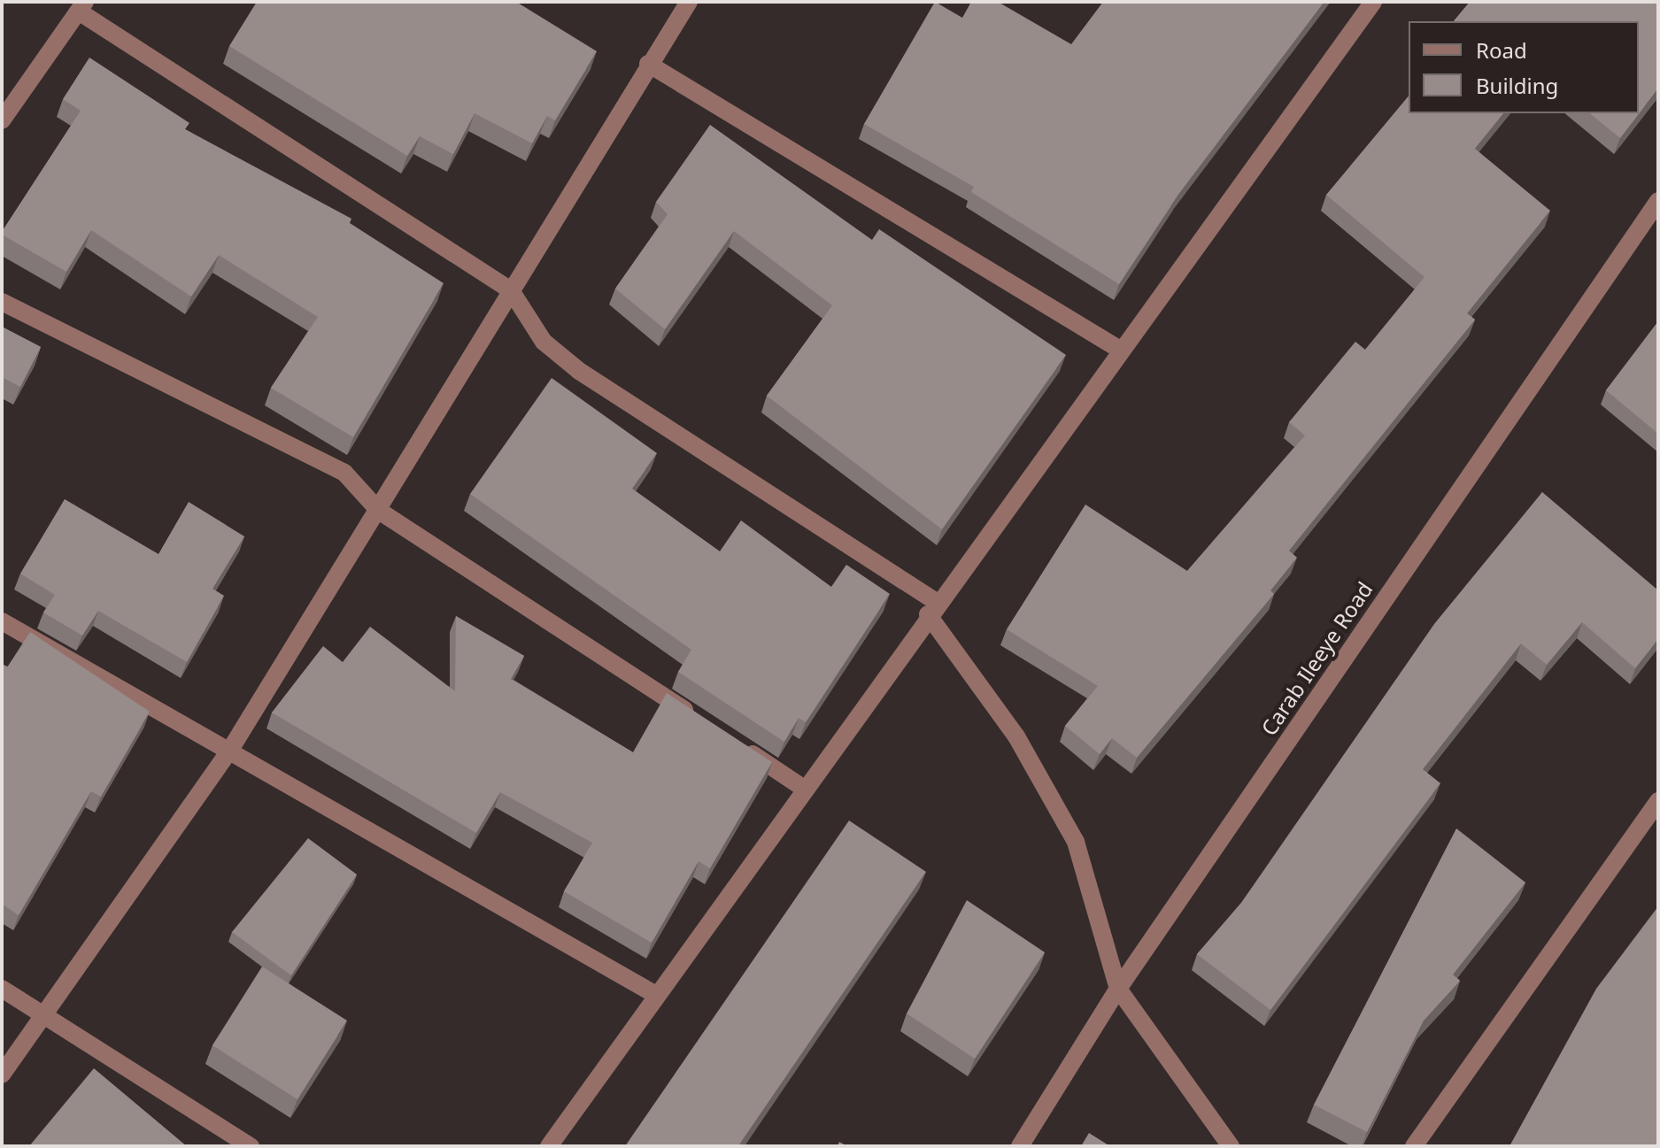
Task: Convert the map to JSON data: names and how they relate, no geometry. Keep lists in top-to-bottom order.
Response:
{
  "streets": {
    "street": ["Carab Ileeye Road"]
  },
  "legend": ["Road", "Building"]
}
